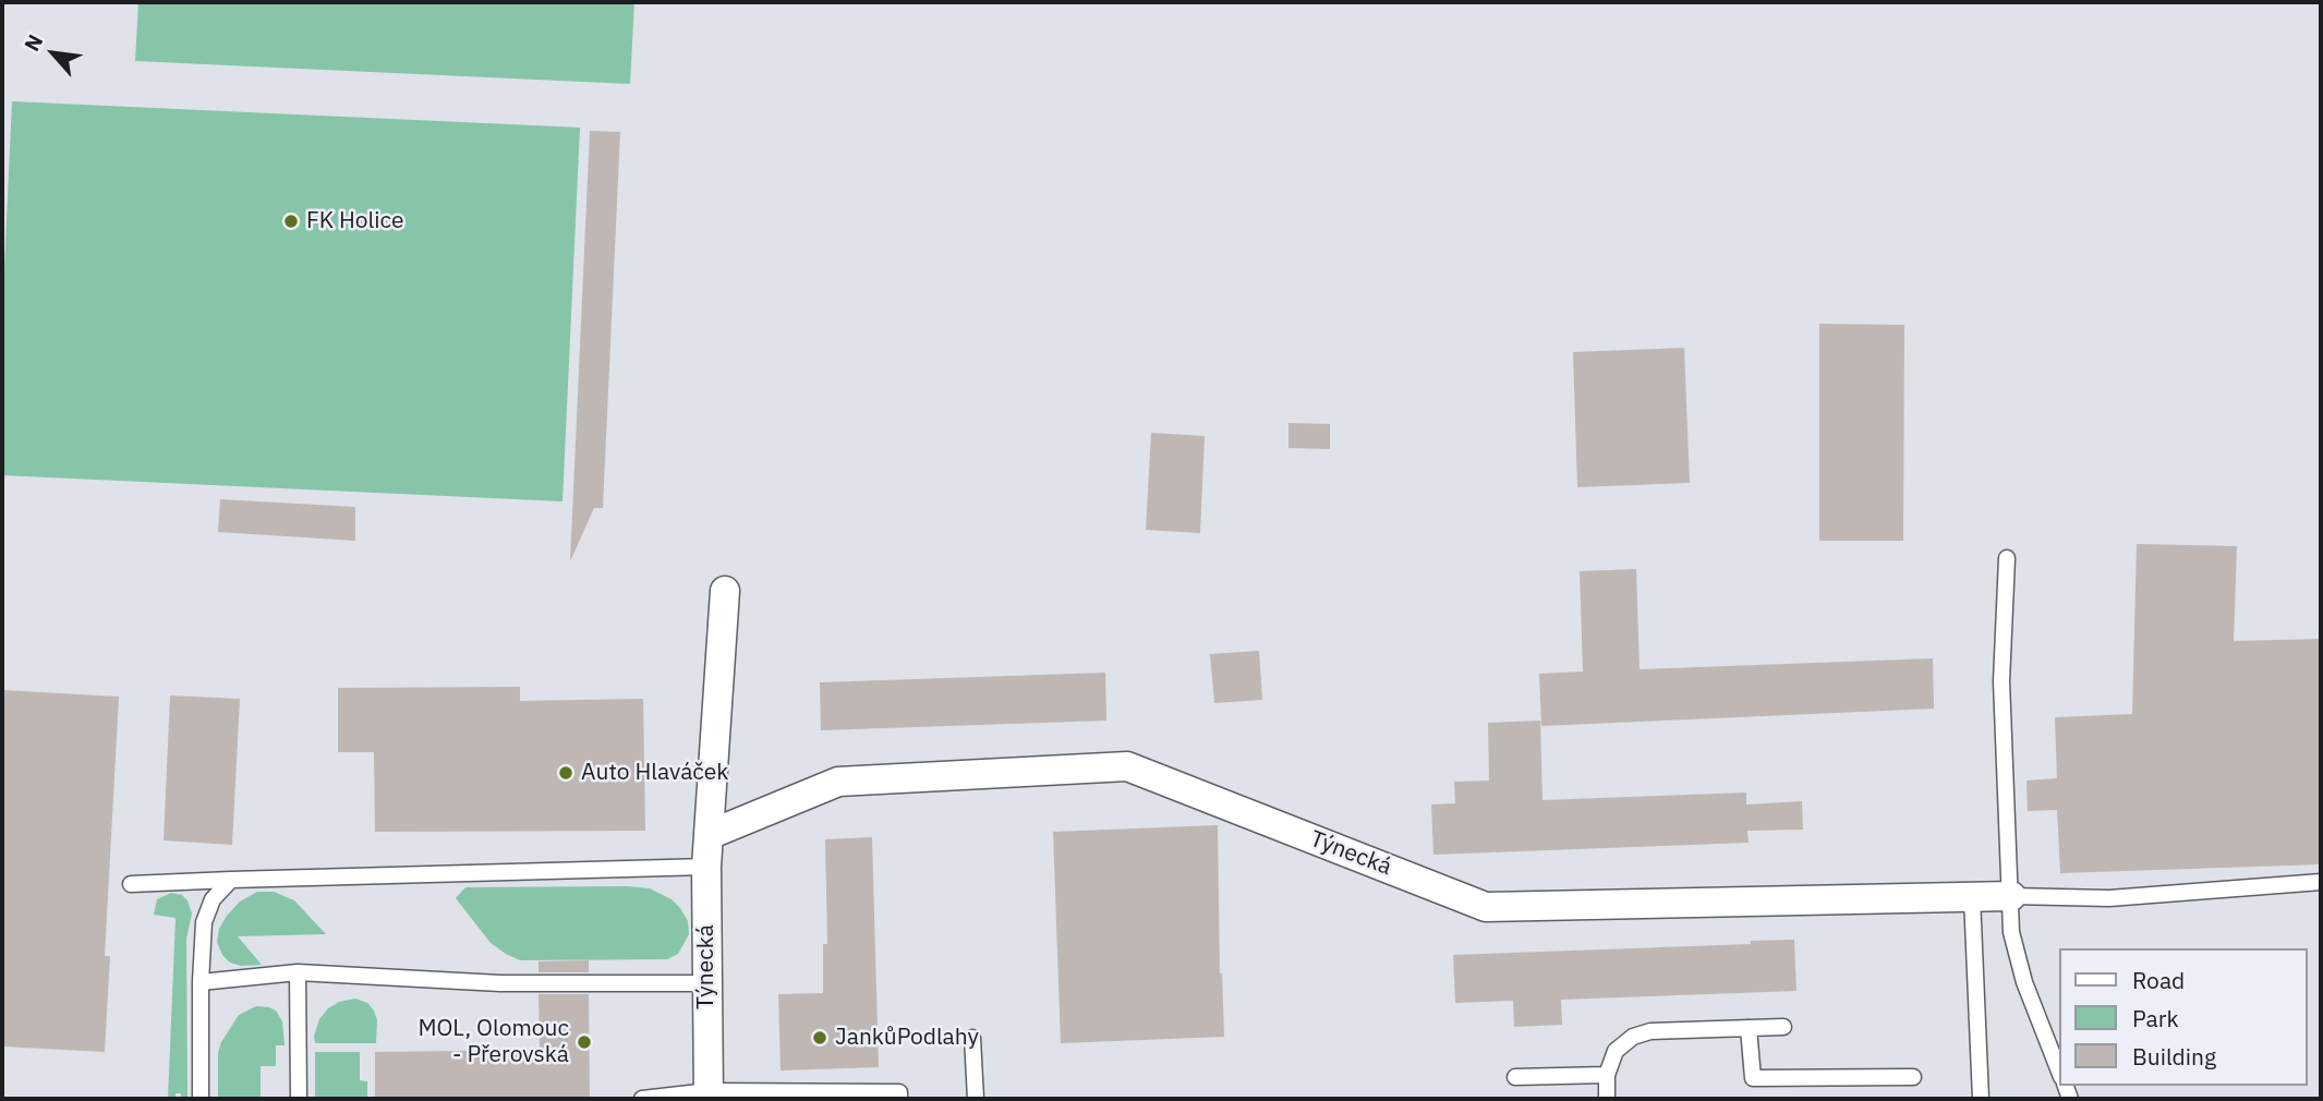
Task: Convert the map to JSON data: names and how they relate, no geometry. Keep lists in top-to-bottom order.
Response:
{
  "streets": {
    "street": ["Týnecká"]
  },
  "places": [
    "FK Holice",
    "Auto Hlaváček",
    "JankůPodlahy",
    "MOL, Olomouc - Přerovská"
  ],
  "legend": ["Road", "Park", "Building"],
  "north": "top left"
}
